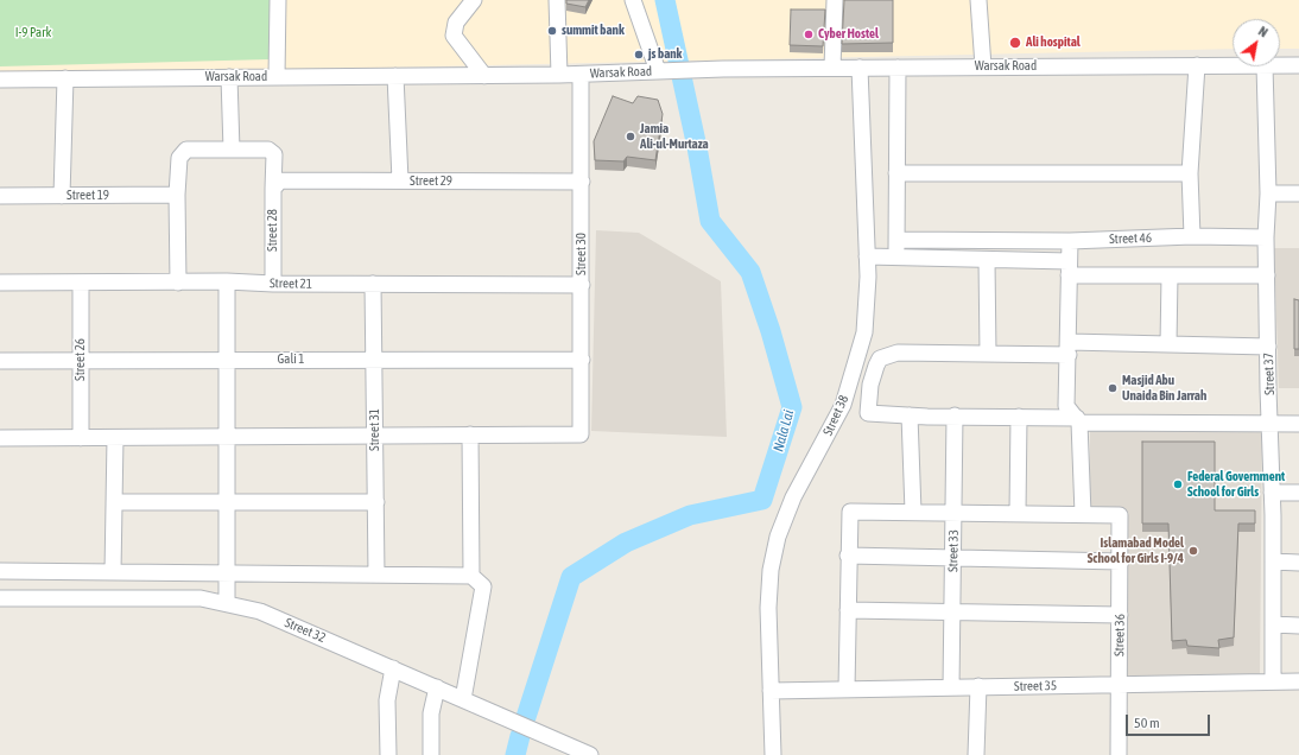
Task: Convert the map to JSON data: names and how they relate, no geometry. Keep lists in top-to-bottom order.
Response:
{
  "streets": {
    "street": [
      "Warsak Road",
      "Street 29",
      "Street 19",
      "Street 28",
      "Street 46",
      "Street 30",
      "Street 21",
      "Street 26",
      "Gali 1",
      "Street 37",
      "Street 38",
      "Street 31",
      "Street 33",
      "Street 32",
      "Street 36",
      "Street 35"
    ]
  },
  "crossings": [
    ["Warsak Road", "Street 30"],
    ["Warsak Road", "Street 38"],
    ["Street 29", "Street 28"],
    ["Street 29", "Street 30"],
    ["Street 28", "Street 21"],
    ["Street 46", "Street 37"],
    ["Street 30", "Street 21"],
    ["Street 30", "Gali 1"],
    ["Street 21", "Street 26"],
    ["Street 21", "Street 31"],
    ["Street 26", "Gali 1"],
    ["Gali 1", "Street 31"],
    ["Street 37", "Street 35"],
    ["Street 38", "Street 35"],
    ["Street 33", "Street 35"],
    ["Street 36", "Street 35"]
  ],
  "water": ["Nala Lai"],
  "parks": ["I-9 Park"],
  "places": [
    "summit bank",
    "Cyber Hostel",
    "Ali hospital",
    "js bank",
    "Jamia Ali-ul-Murtaza",
    "Masjid Abu Unaida Bin Jarrah",
    "Federal Government School for Girls",
    "Islamabad Model School for Girls I-9/4"
  ],
  "scale_bar": "50 m",
  "north": "top right"
}
